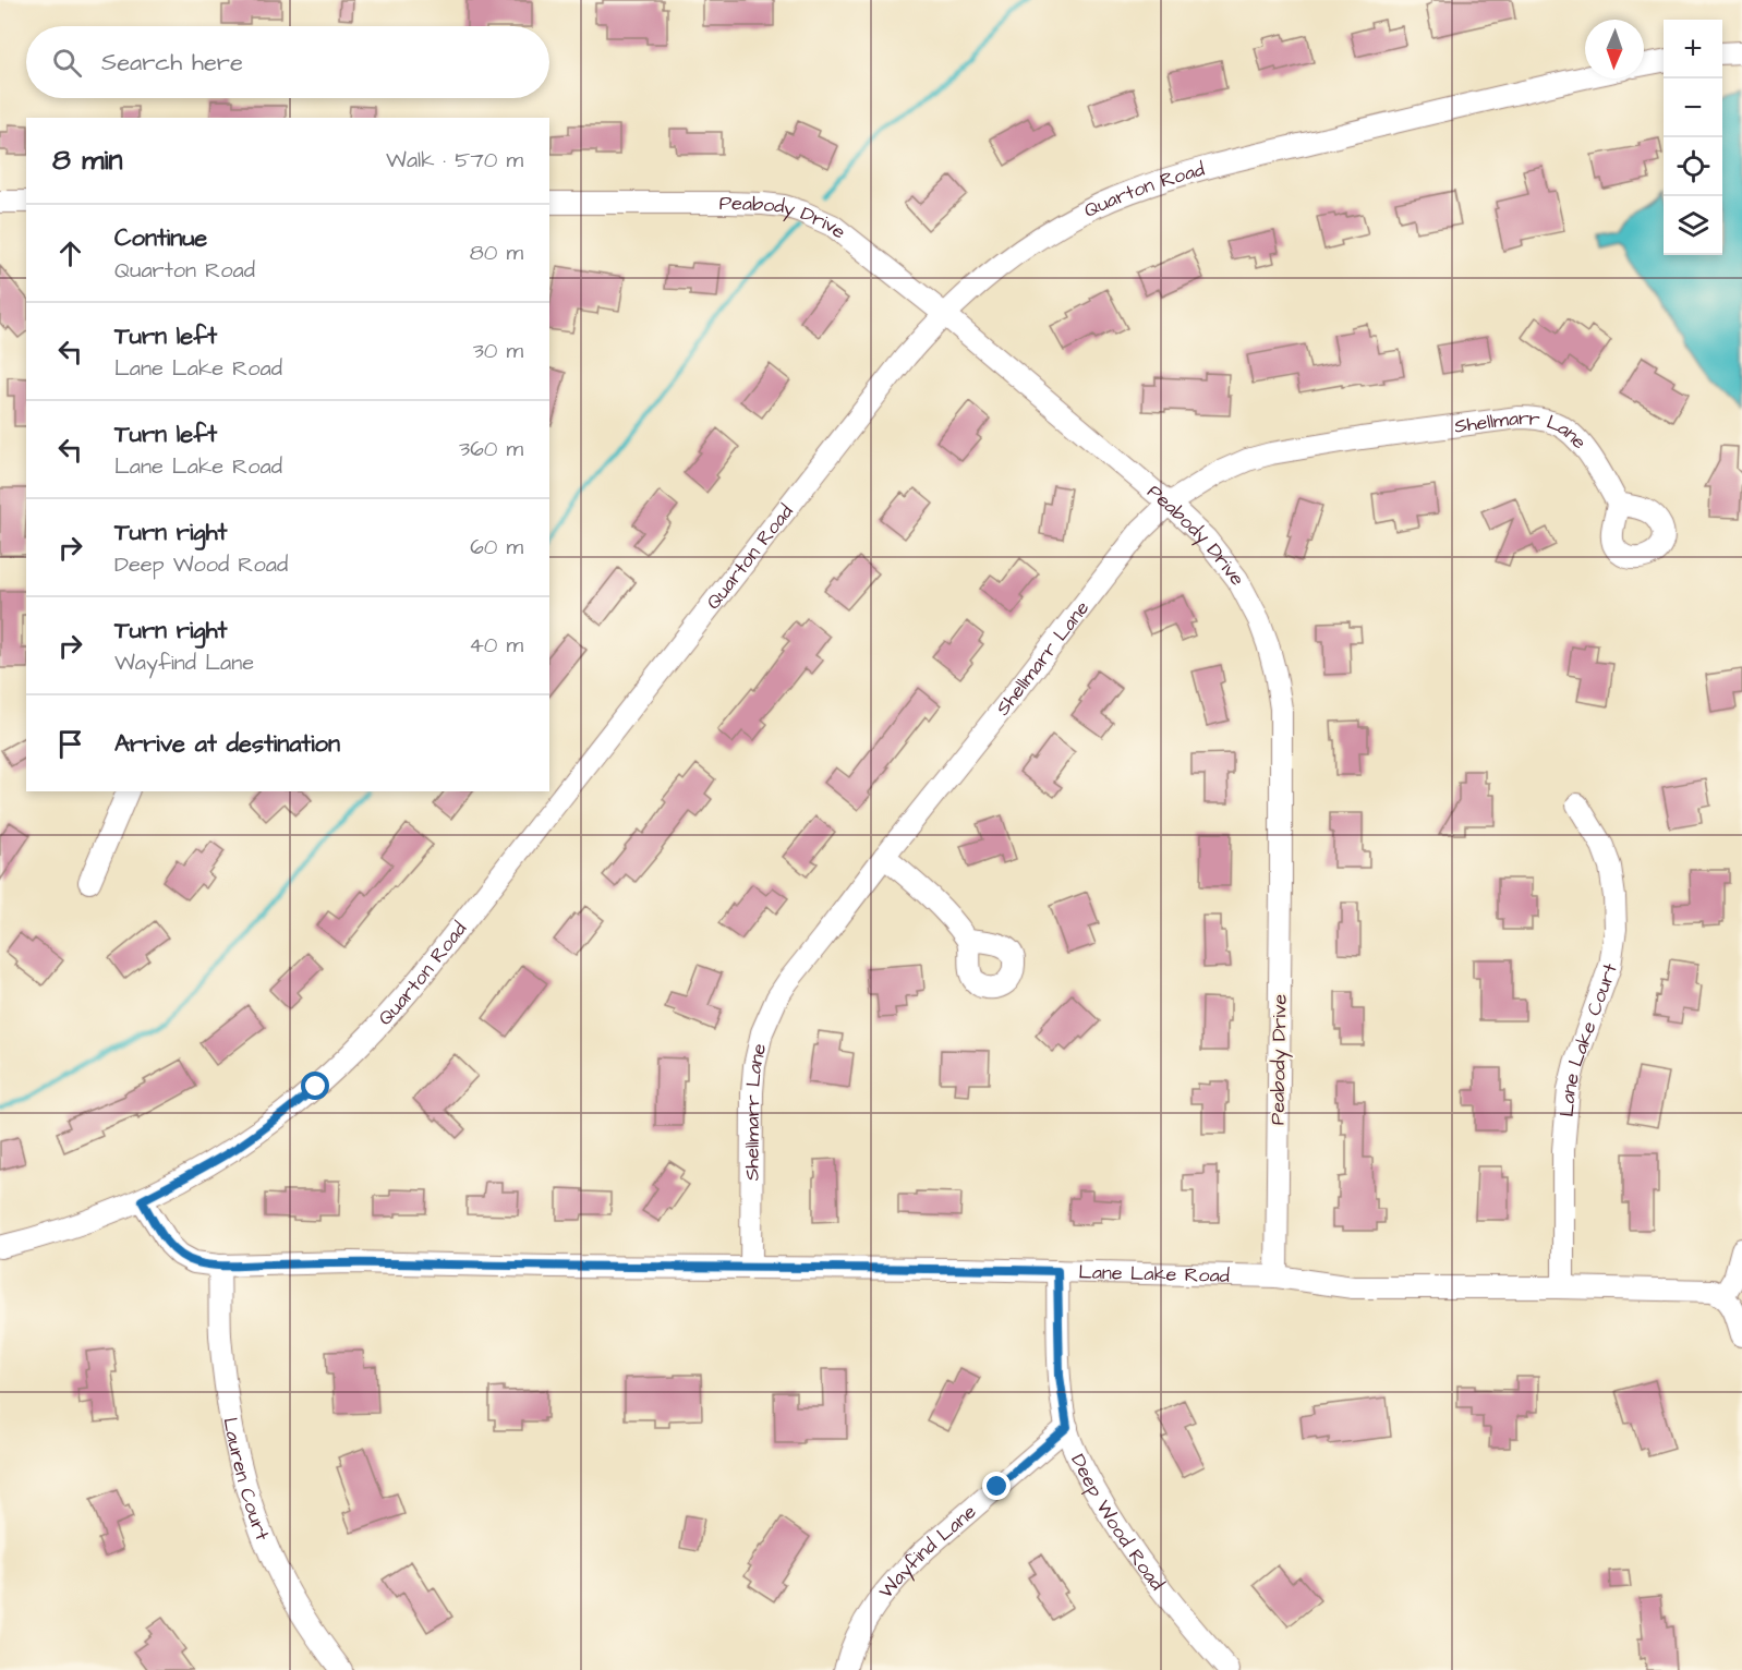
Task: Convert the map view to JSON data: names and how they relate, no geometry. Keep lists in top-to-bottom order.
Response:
{
  "streets": {
    "street": [
      "Quarton Road",
      "Peabody Drive",
      "Shellmarr Lane",
      "Lane Lake Court",
      "Lane Lake Road",
      "Lauren Court",
      "Deep Wood Road",
      "Wayfind Lane"
    ]
  },
  "crossings": [
    ["Quarton Road", "Peabody Drive"],
    ["Quarton Road", "Lane Lake Road"],
    ["Peabody Drive", "Shellmarr Lane"],
    ["Peabody Drive", "Lane Lake Road"],
    ["Shellmarr Lane", "Lane Lake Road"],
    ["Lane Lake Court", "Lane Lake Road"],
    ["Lane Lake Road", "Lauren Court"],
    ["Lane Lake Road", "Deep Wood Road"],
    ["Deep Wood Road", "Wayfind Lane"]
  ],
  "north": "bottom",
  "page": {
    "map_buttons": ["+", "−"],
    "search": "Search here",
    "heading": ["8 min", "Walk · 570 m"],
    "list": [
      ["Continue", "Quarton Road", "80 m"],
      ["Turn left", "Lane Lake Road", "30 m"],
      ["Turn left", "Lane Lake Road", "360 m"],
      ["Turn right", "Deep Wood Road", "60 m"],
      ["Turn right", "Wayfind Lane", "40 m"],
      "Arrive at destination"
    ]
  }
}
